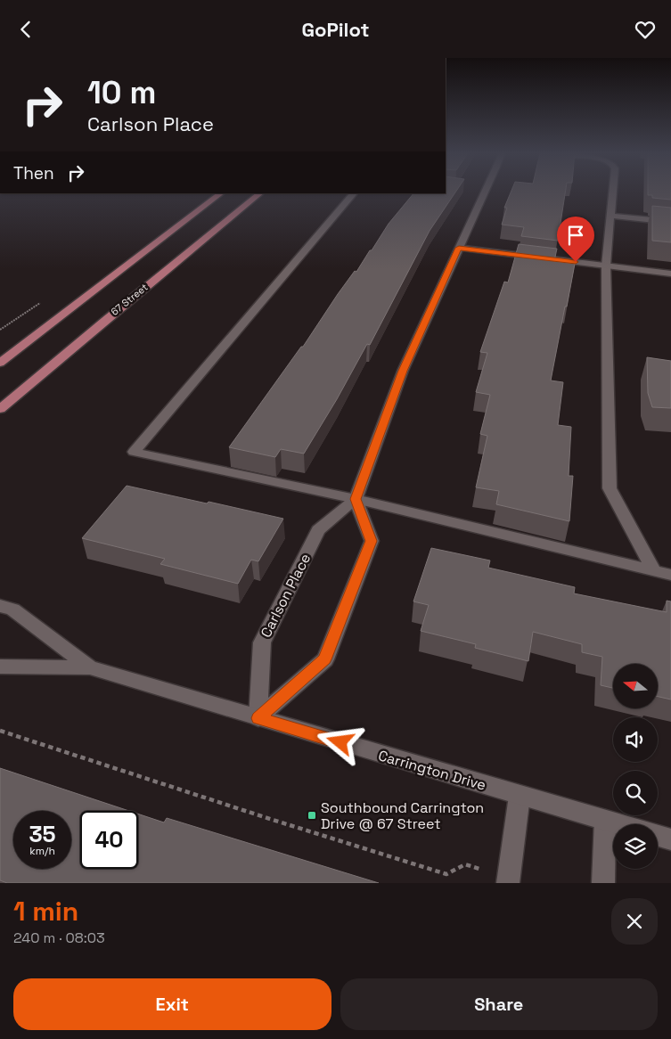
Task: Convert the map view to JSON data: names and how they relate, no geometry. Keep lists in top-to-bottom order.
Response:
{
  "streets": {
    "main road": ["67 Street"],
    "street": ["Carlson Place", "Carrington Drive"]
  },
  "crossings": [
    ["Carlson Place", "Carrington Drive"]
  ],
  "places": {
    "transit": ["Southbound Carrington Drive @ 67 Street"]
  },
  "north": "left",
  "page": {
    "header": "GoPilot",
    "turn": ["10 m", "Carlson Place"],
    "then": "Then",
    "speed": "35 km/h",
    "limit": "40",
    "heading": ["1 min", "240 m · 08:03"],
    "buttons": ["Exit", "Share"]
  }
}
